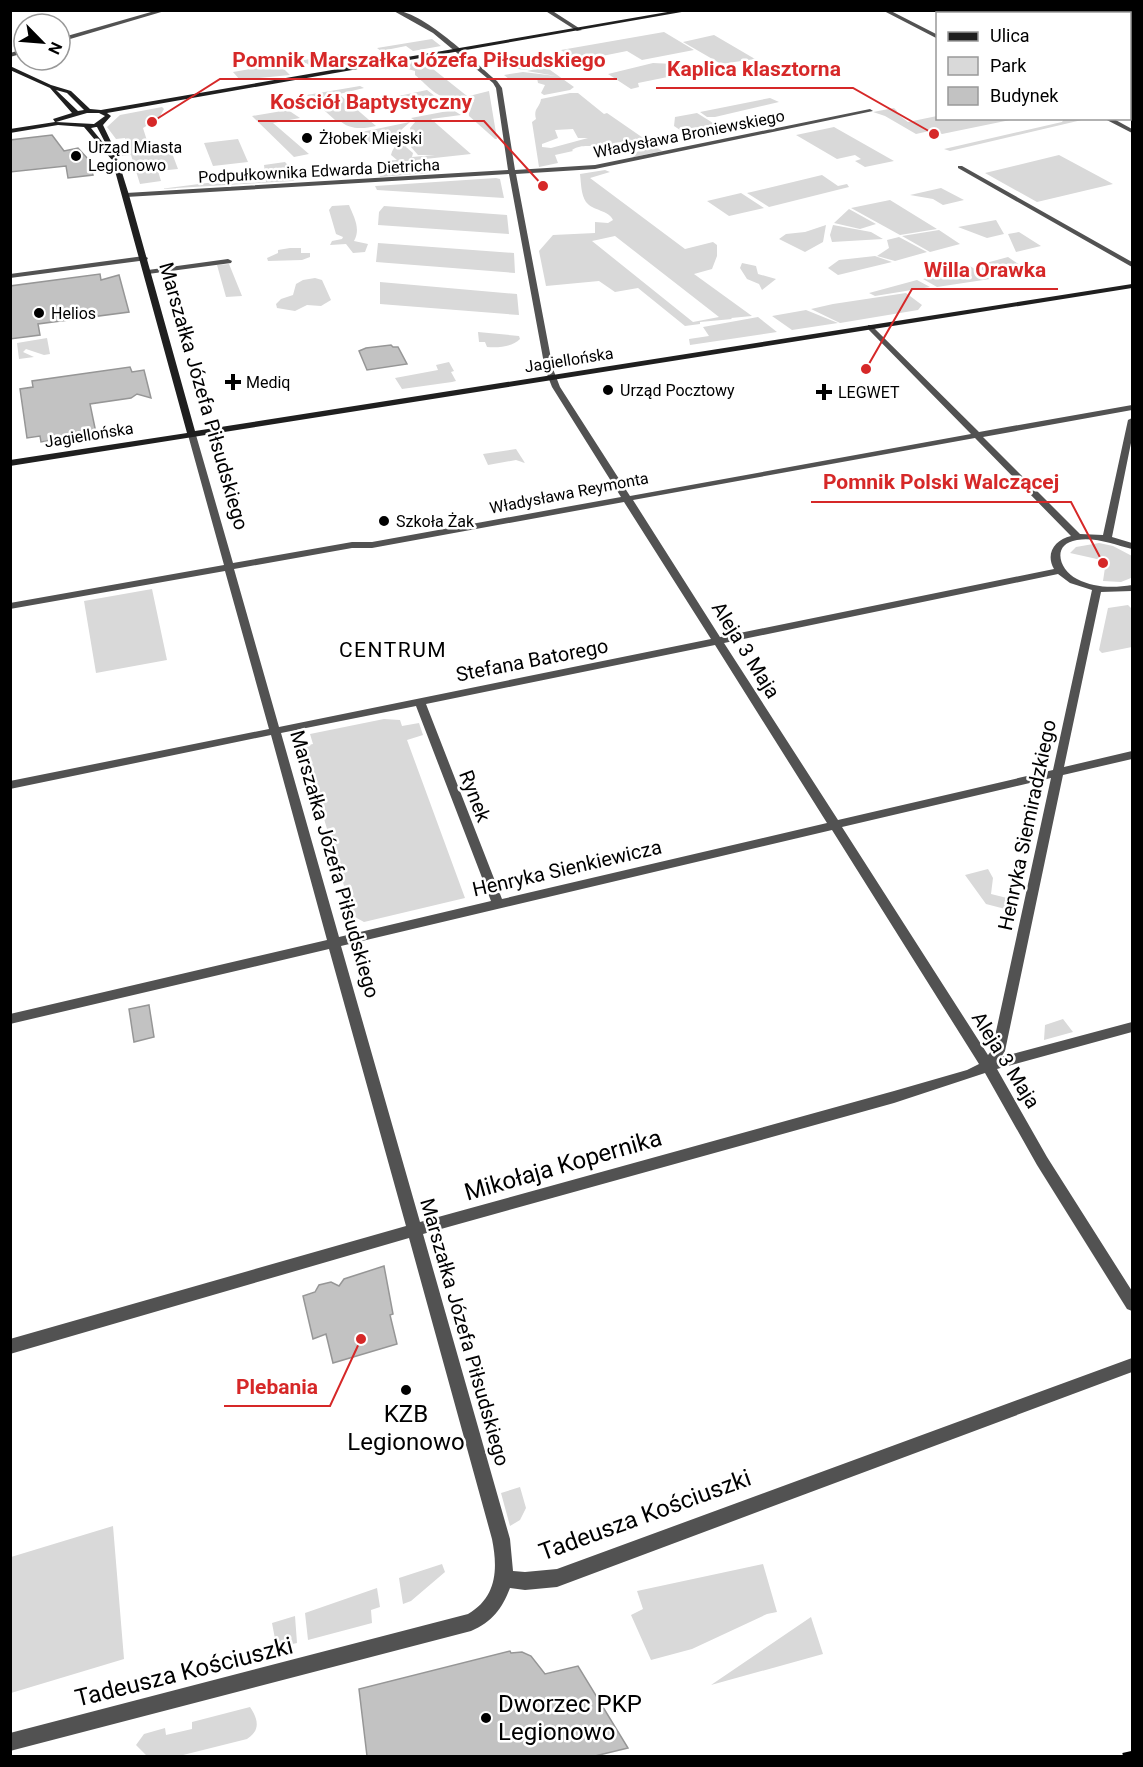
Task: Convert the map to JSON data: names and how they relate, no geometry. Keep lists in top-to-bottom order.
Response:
{
  "streets": {
    "street": [
      "Władysława Broniewskiego",
      "Podpułkownika Edwarda Dietricha",
      "Jagiellońska",
      "Marszałka Józefa Piłsudskiego",
      "Władysława Reymonta",
      "Aleja 3 Maja",
      "Stefana Batorego",
      "Rynek",
      "Henryka Siemiradzkiego",
      "Henryka Sienkiewicza",
      "Mikołaja Kopernika",
      "Tadeusza Kościuszki"
    ]
  },
  "crossings": [
    ["Władysława Broniewskiego", "Podpułkownika Edwarda Dietricha"],
    ["Władysława Broniewskiego", "Aleja 3 Maja"],
    ["Podpułkownika Edwarda Dietricha", "Marszałka Józefa Piłsudskiego"],
    ["Podpułkownika Edwarda Dietricha", "Aleja 3 Maja"],
    ["Jagiellońska", "Marszałka Józefa Piłsudskiego"],
    ["Jagiellońska", "Aleja 3 Maja"],
    ["Marszałka Józefa Piłsudskiego", "Władysława Reymonta"],
    ["Marszałka Józefa Piłsudskiego", "Stefana Batorego"],
    ["Marszałka Józefa Piłsudskiego", "Henryka Sienkiewicza"],
    ["Marszałka Józefa Piłsudskiego", "Mikołaja Kopernika"],
    ["Marszałka Józefa Piłsudskiego", "Tadeusza Kościuszki"],
    ["Władysława Reymonta", "Aleja 3 Maja"],
    ["Aleja 3 Maja", "Stefana Batorego"],
    ["Aleja 3 Maja", "Henryka Siemiradzkiego"],
    ["Aleja 3 Maja", "Henryka Sienkiewicza"],
    ["Aleja 3 Maja", "Mikołaja Kopernika"],
    ["Stefana Batorego", "Rynek"],
    ["Rynek", "Henryka Sienkiewicza"],
    ["Henryka Siemiradzkiego", "Henryka Sienkiewicza"],
    ["Henryka Siemiradzkiego", "Mikołaja Kopernika"]
  ],
  "districts": ["CENTRUM"],
  "places": {
    "other": [
      "Pomnik Marszałka Józefa Piłsudskiego",
      "Kaplica klasztorna",
      "Żłobek Miejski",
      "Urząd Miasta Legionowo",
      "Kościół Baptystyczny",
      "Helios",
      "Willa Orawka",
      "Urząd Pocztowy",
      "Szkoła Żak",
      "Pomnik Polski Walczącej",
      "Plebania",
      "KZB Legionowo",
      "Dworzec PKP Legionowo"
    ],
    "health": ["Mediq", "LEGWET"]
  },
  "legend": ["Ulica", "Park", "Budynek"],
  "north": "bottom right"
}
